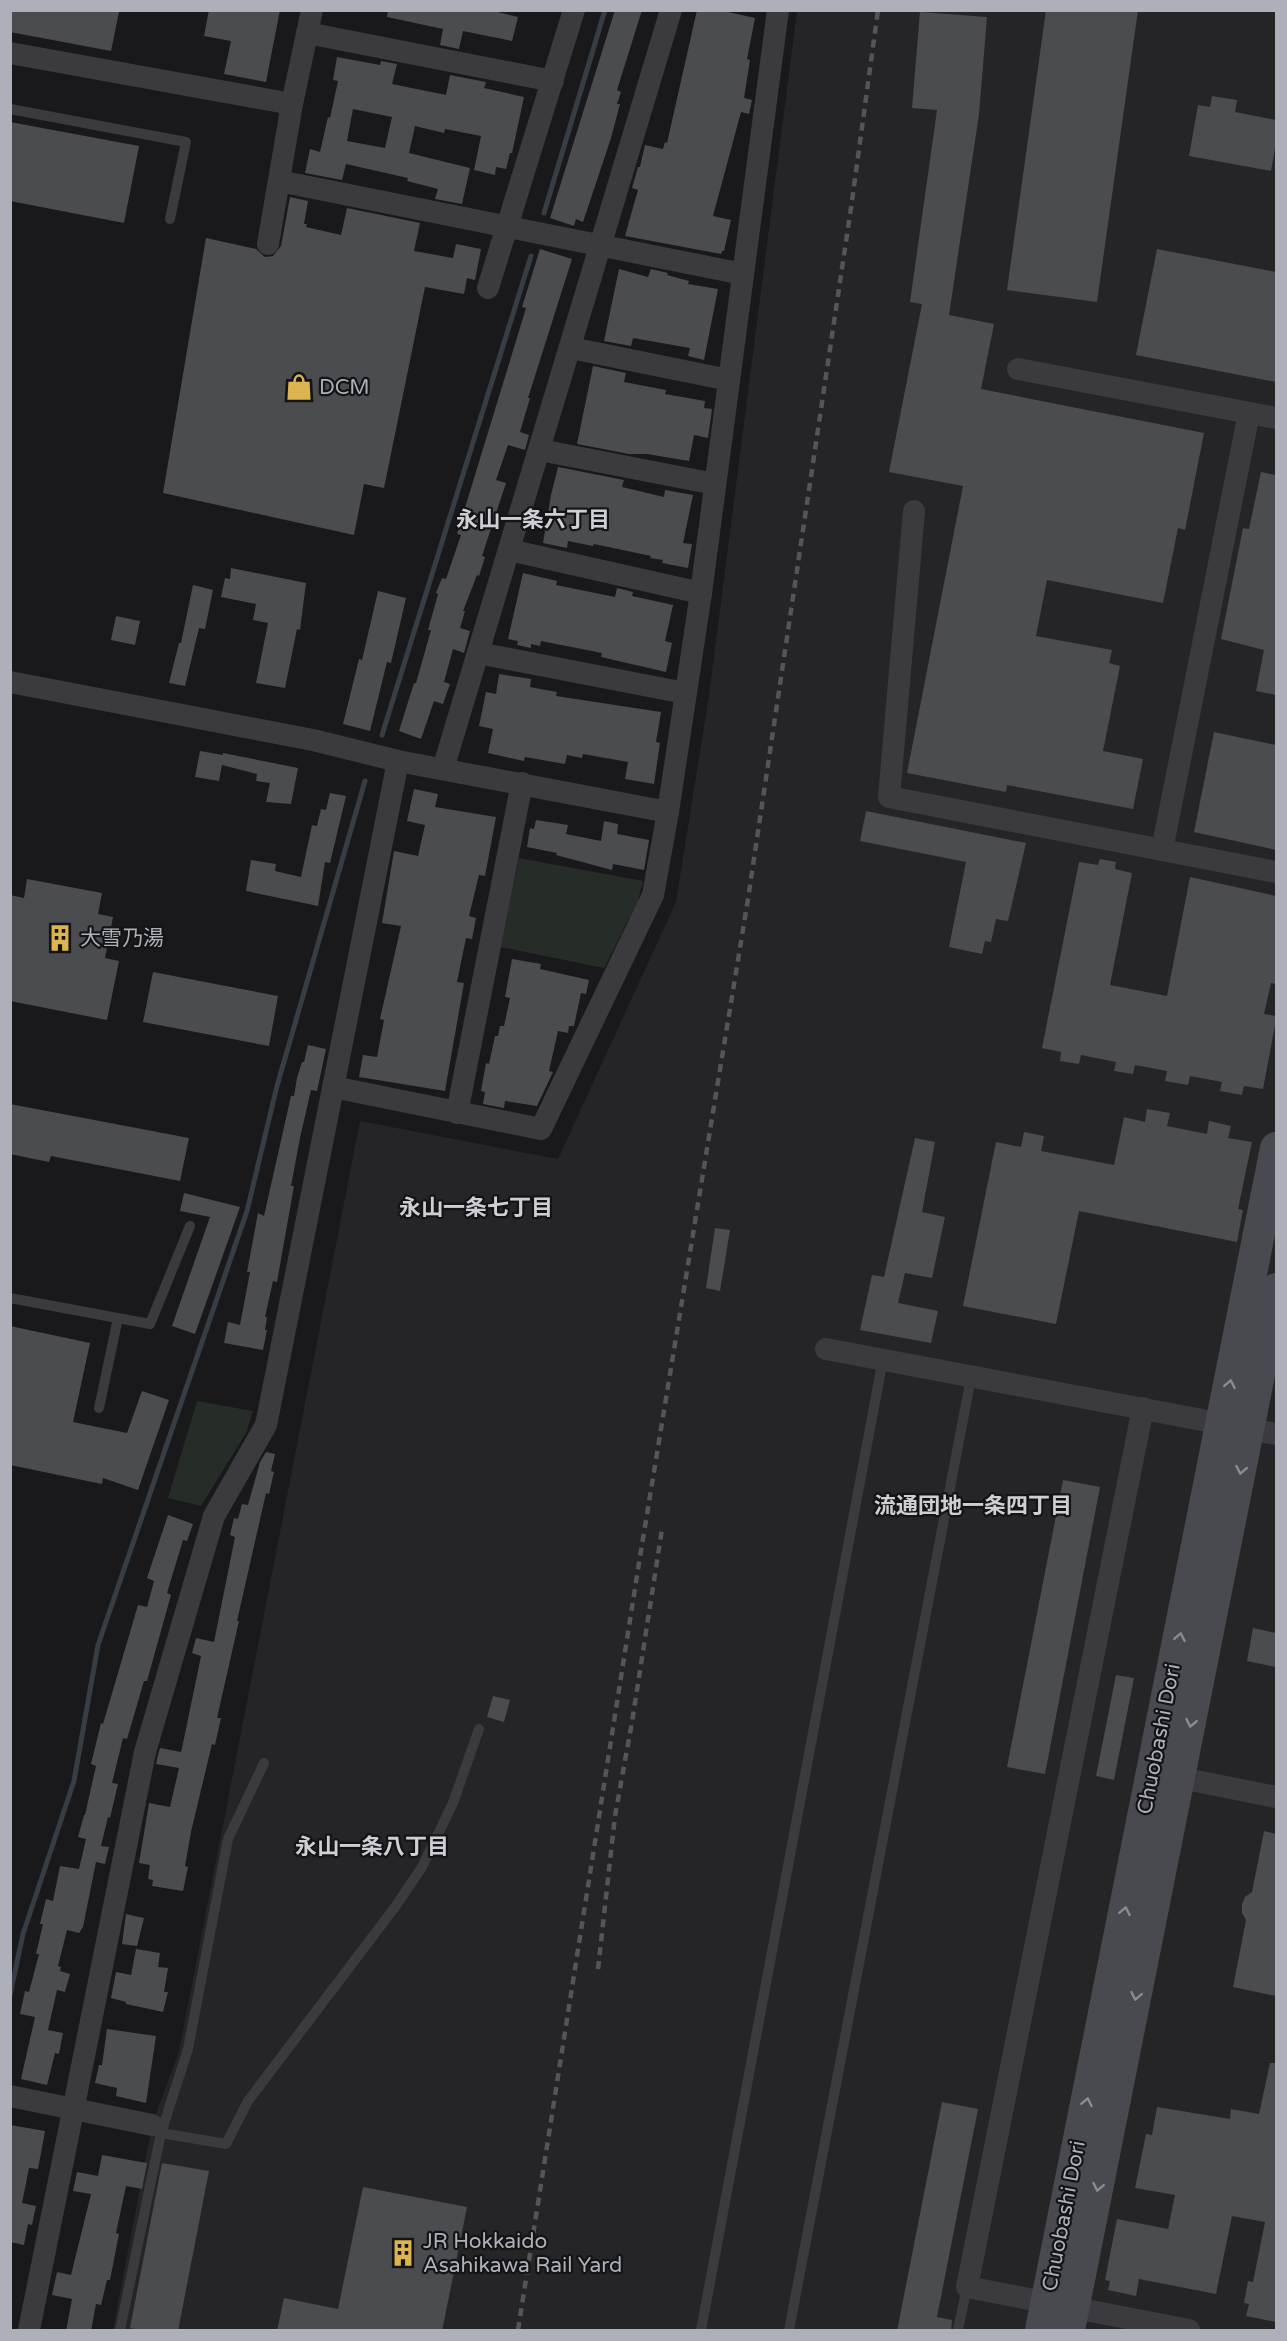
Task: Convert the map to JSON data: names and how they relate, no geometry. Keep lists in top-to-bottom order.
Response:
{
  "streets": {
    "main road": ["Chuobashi Dori"]
  },
  "districts": [
    "永山一条六丁目",
    "永山一条七丁目",
    "流通団地一条四丁目",
    "永山一条八丁目"
  ],
  "places": {
    "shop": ["DCM"],
    "building": ["大雪乃湯", "JR Hokkaido Asahikawa Rail Yard"]
  }
}
